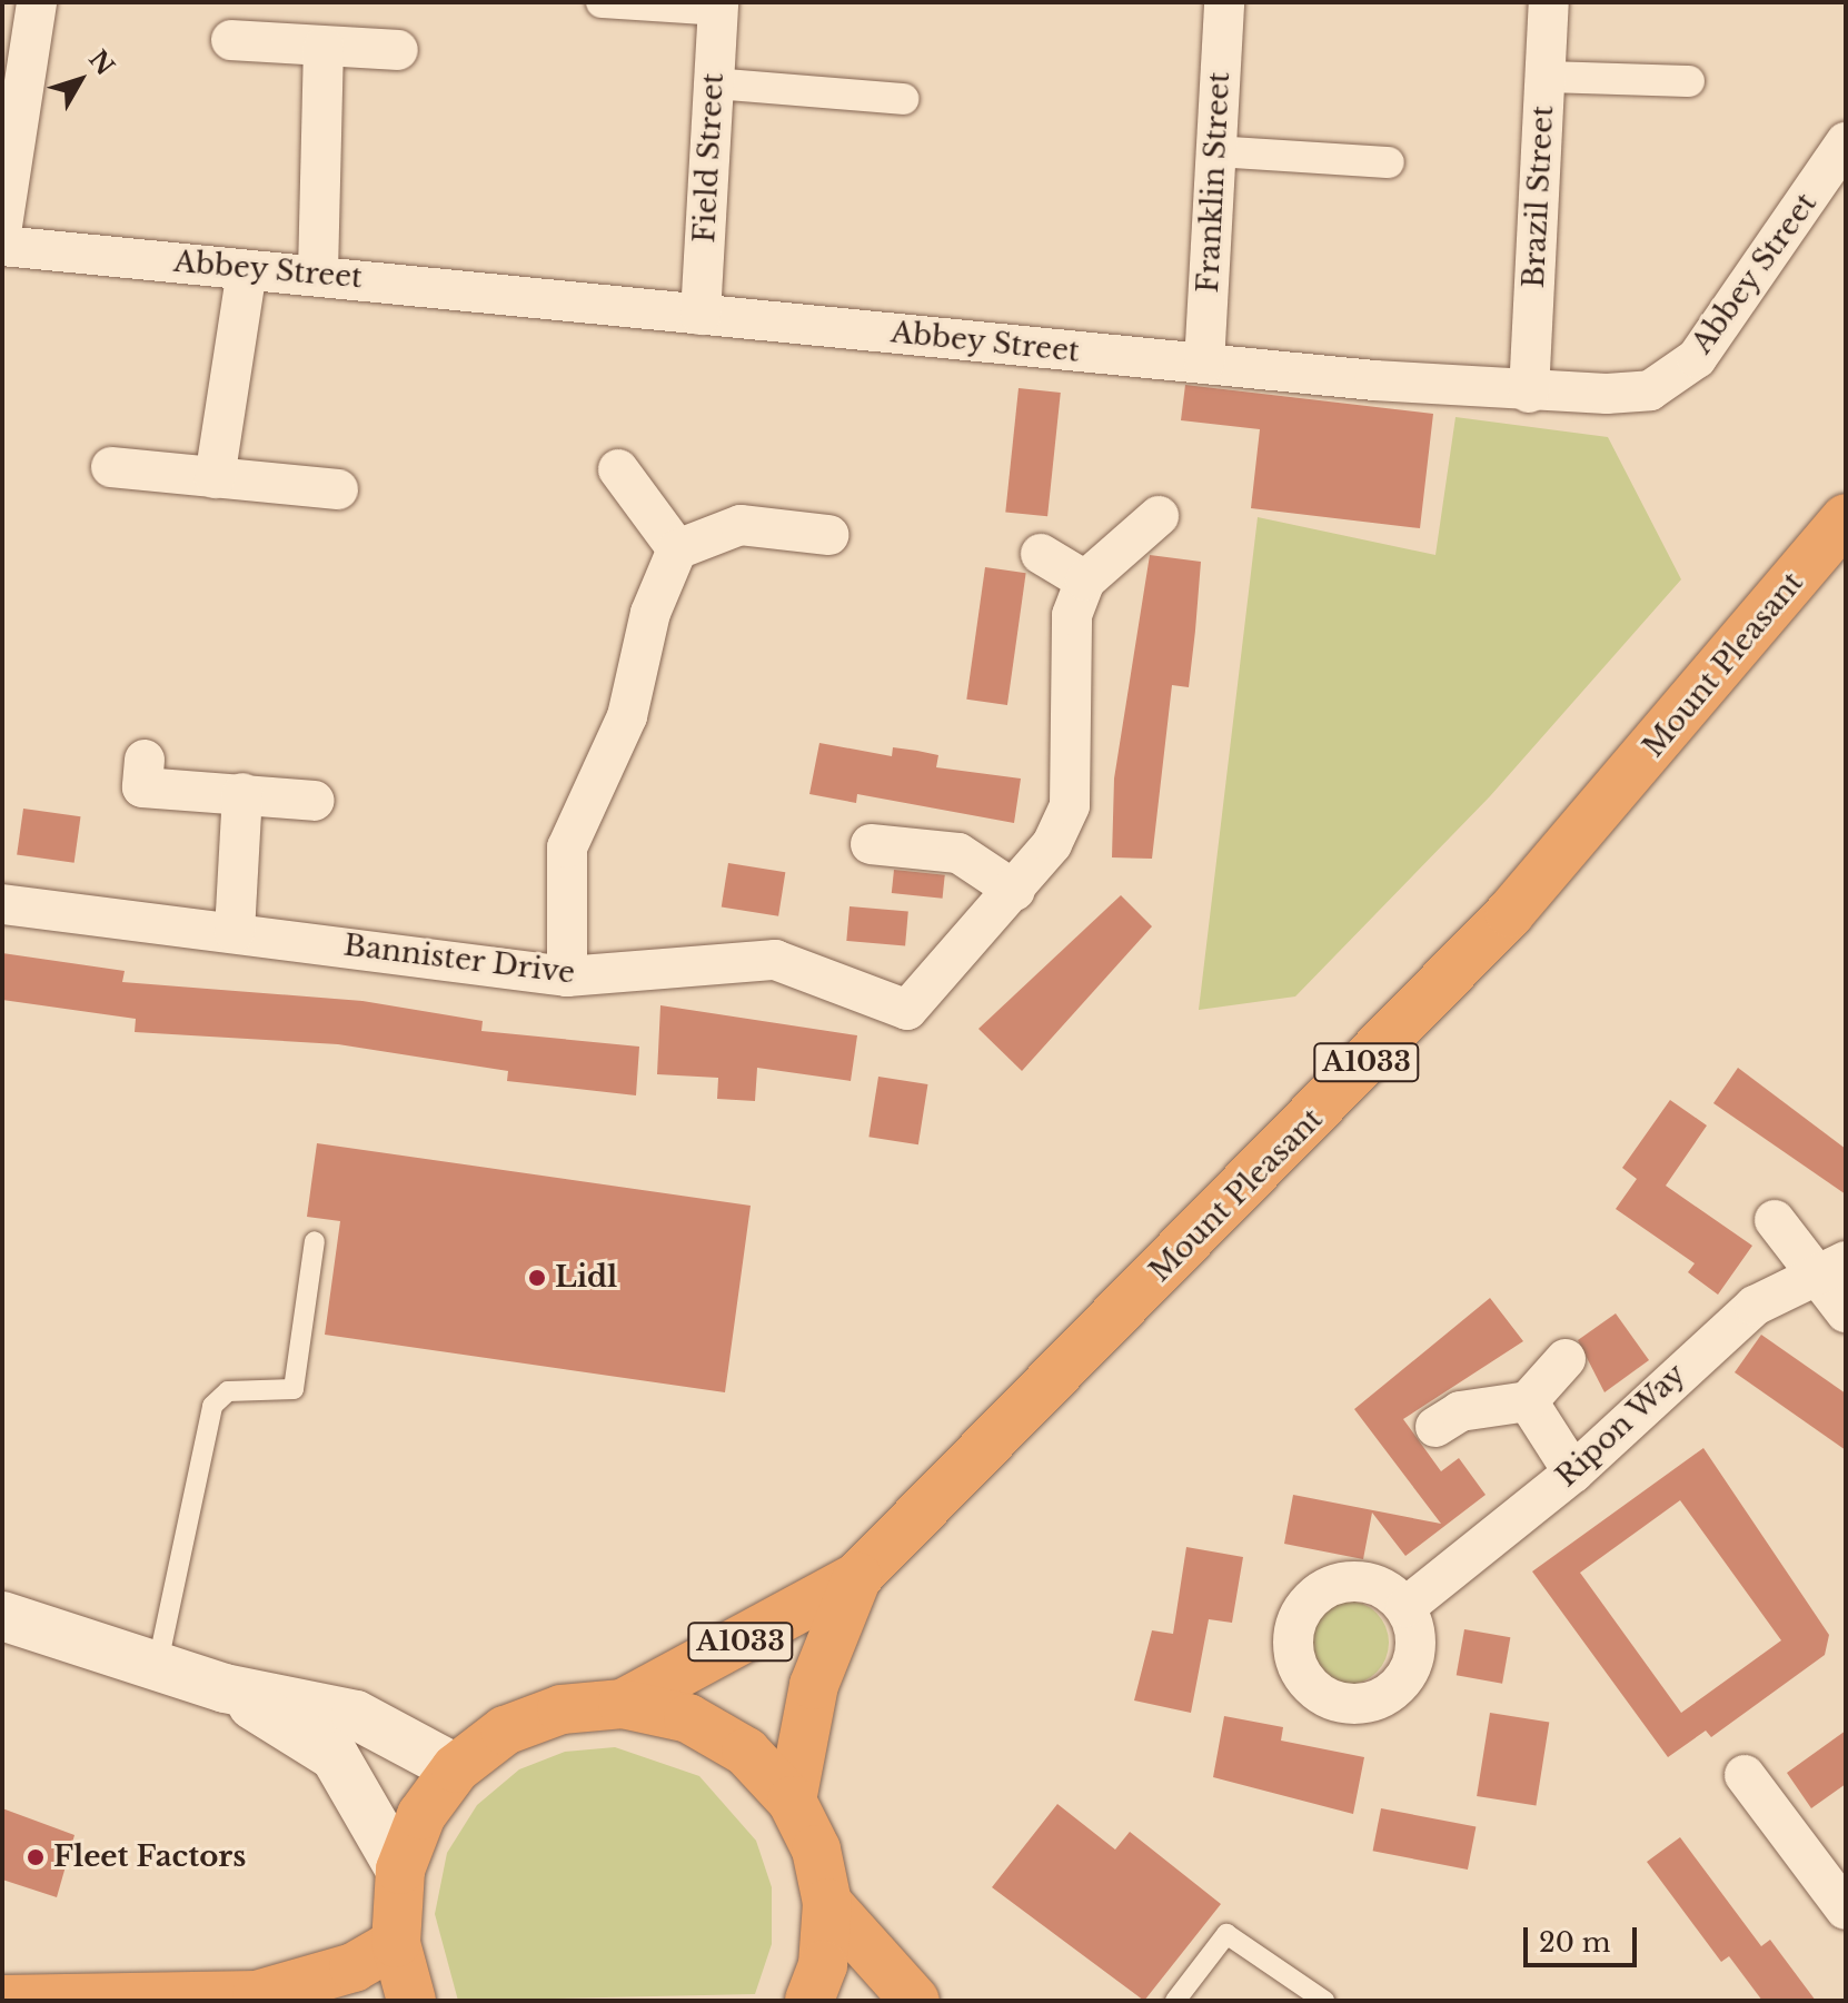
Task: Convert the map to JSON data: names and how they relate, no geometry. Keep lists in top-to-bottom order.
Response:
{
  "streets": {
    "highway": ["Mount Pleasant", "A1033"],
    "street": [
      "Field Street",
      "Franklin Street",
      "Brazil Street",
      "Abbey Street",
      "Bannister Drive",
      "Ripon Way"
    ]
  },
  "crossings": [
    ["Field Street", "Abbey Street"],
    ["Franklin Street", "Abbey Street"],
    ["Brazil Street", "Abbey Street"],
    ["Mount Pleasant", "A1033"]
  ],
  "places": ["Lidl", "Fleet Factors"],
  "scale_bar": "20 m",
  "north": "top right"
}
